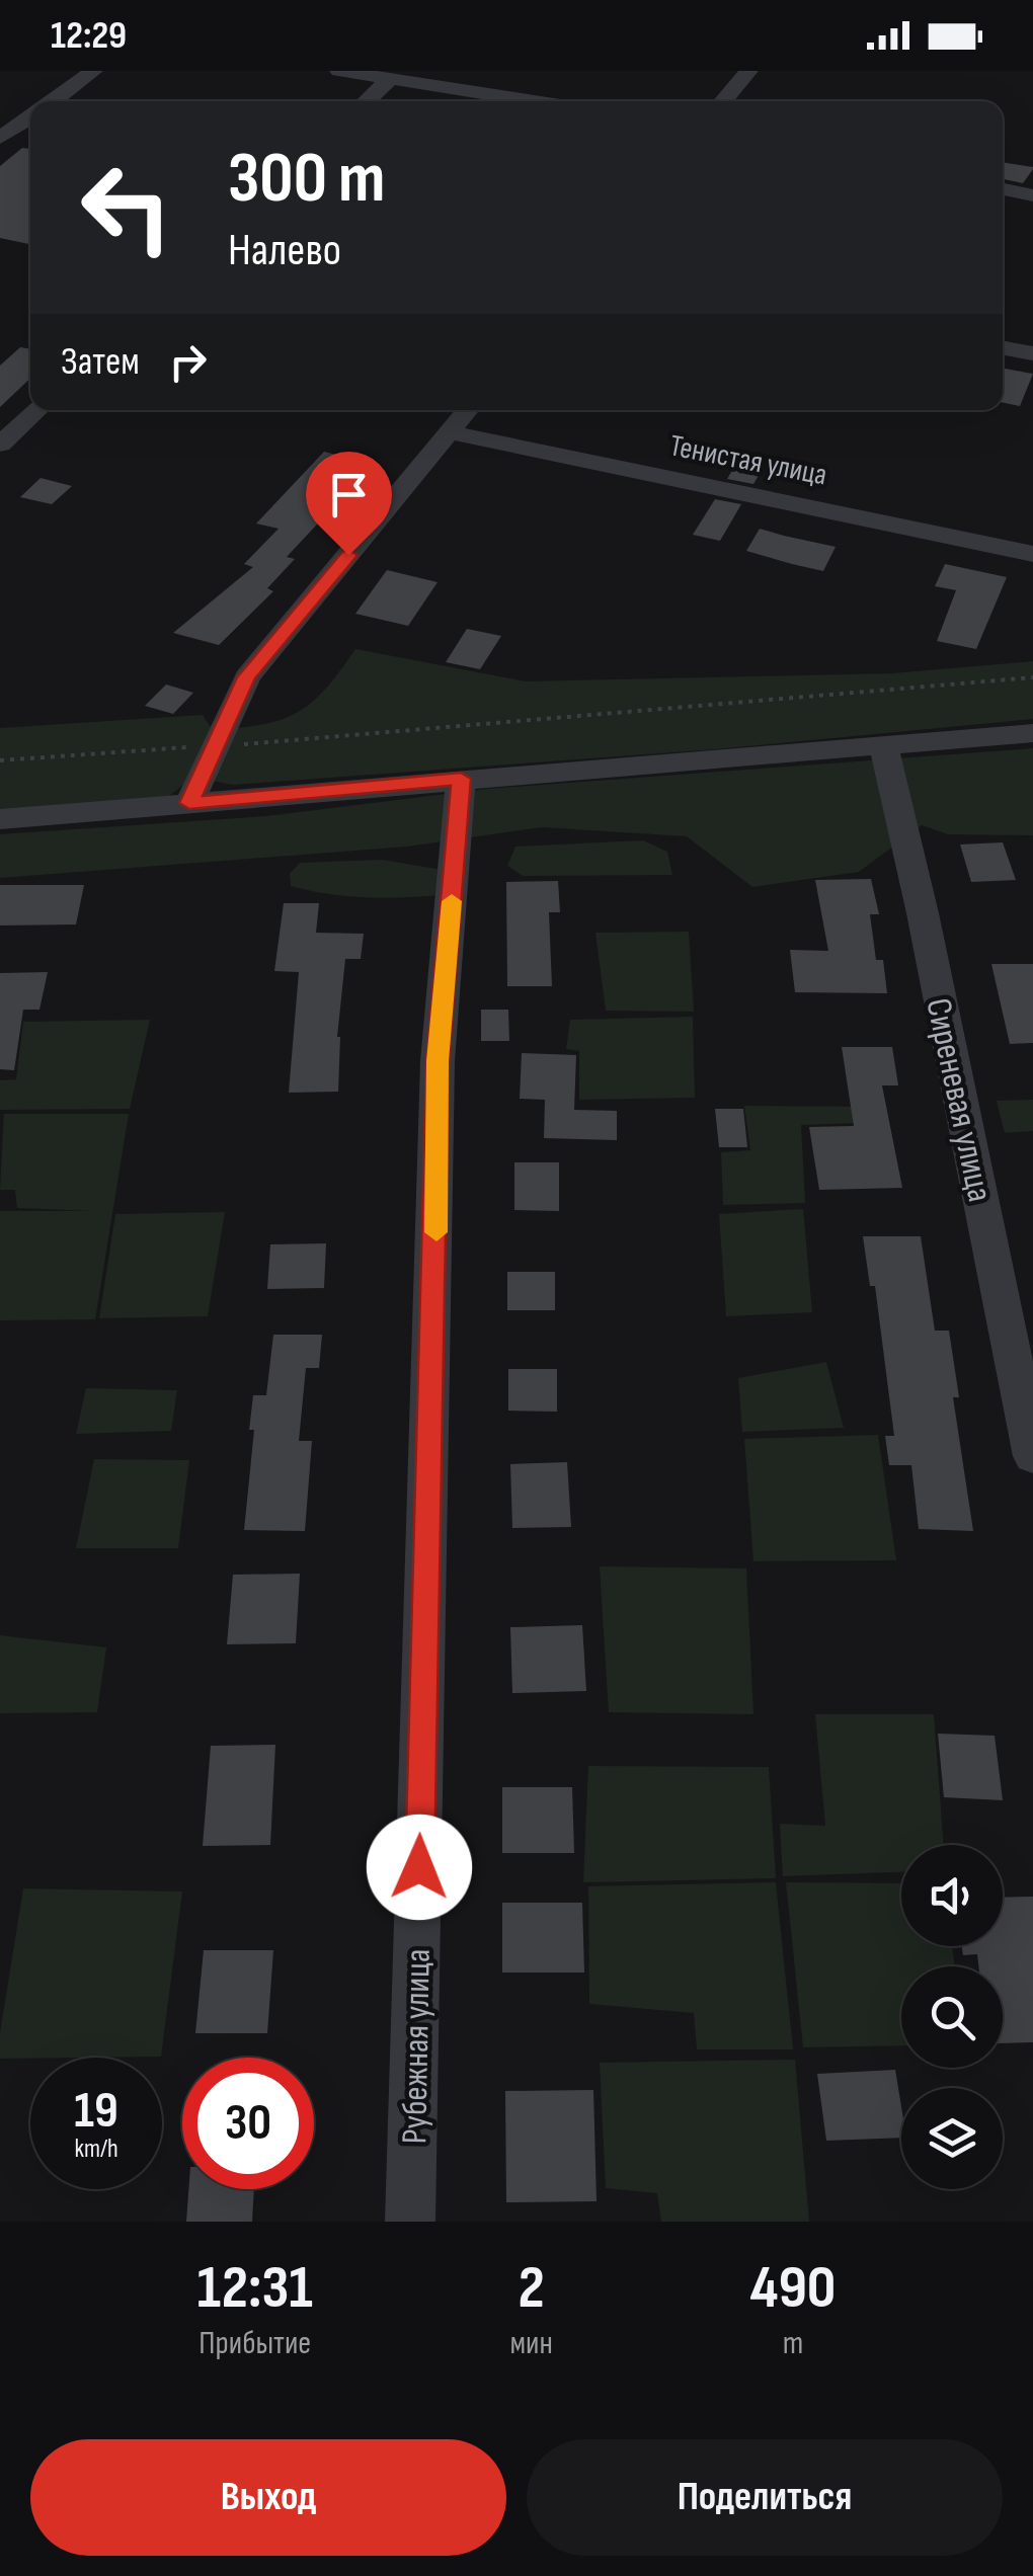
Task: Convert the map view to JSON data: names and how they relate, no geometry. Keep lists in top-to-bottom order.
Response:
{
  "streets": {
    "street": ["Тенистая улица", "Сиреневая улица", "Рубежная улица"]
  },
  "page": {
    "status": "12:29",
    "turn": ["300 m", "Налево"],
    "then": "Затем",
    "speed": "19 km/h",
    "limit": "30",
    "eta": [
      "12:31",
      "Прибытие",
      "2",
      "мин",
      "490",
      "m"
    ],
    "buttons": ["Выход", "Поделиться"]
  }
}
